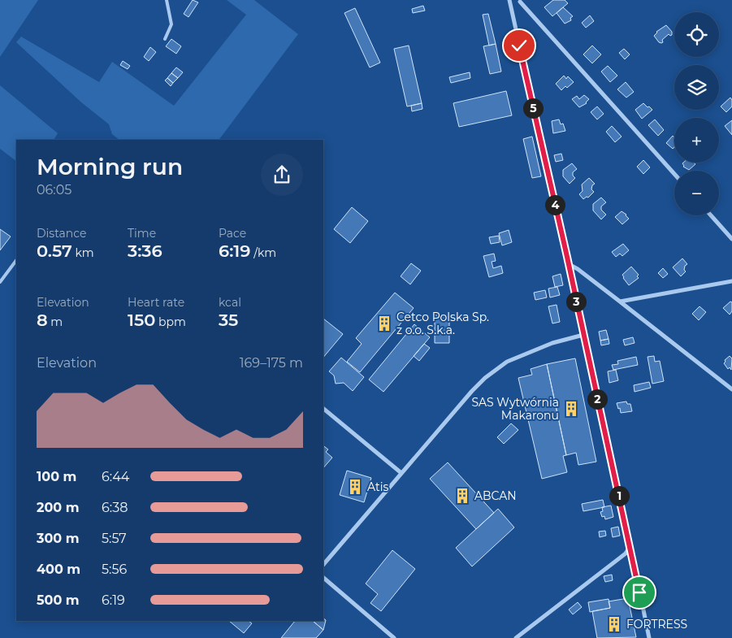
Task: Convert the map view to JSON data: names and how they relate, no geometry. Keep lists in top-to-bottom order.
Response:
{
  "places": {
    "building": [
      "Cetco Polska Sp. z o.o. S.k.a.",
      "SAS Wytwórnia Makaronu",
      "Atis",
      "ABCAN",
      "FORTRESS"
    ]
  },
  "page": {
    "map_buttons": ["+", "−"],
    "pins": [
      "5",
      "4",
      "3",
      "2",
      "1"
    ],
    "heading": ["Morning run", "06:05"],
    "stats": [
      ["Distance", "0.57 km"],
      ["Time", "3:36"],
      ["Pace", "6:19 /km"],
      ["Elevation", "8 m"],
      ["Heart rate", "150 bpm"],
      ["kcal", "35"]
    ],
    "chart": ["Elevation", "169–175 m"],
    "list": [
      {
        "name": "100 m",
        "note": "6:44"
      },
      {
        "name": "200 m",
        "note": "6:38"
      },
      {
        "name": "300 m",
        "note": "5:57"
      },
      {
        "name": "400 m",
        "note": "5:56"
      },
      {
        "name": "500 m",
        "note": "6:19"
      }
    ]
  }
}
